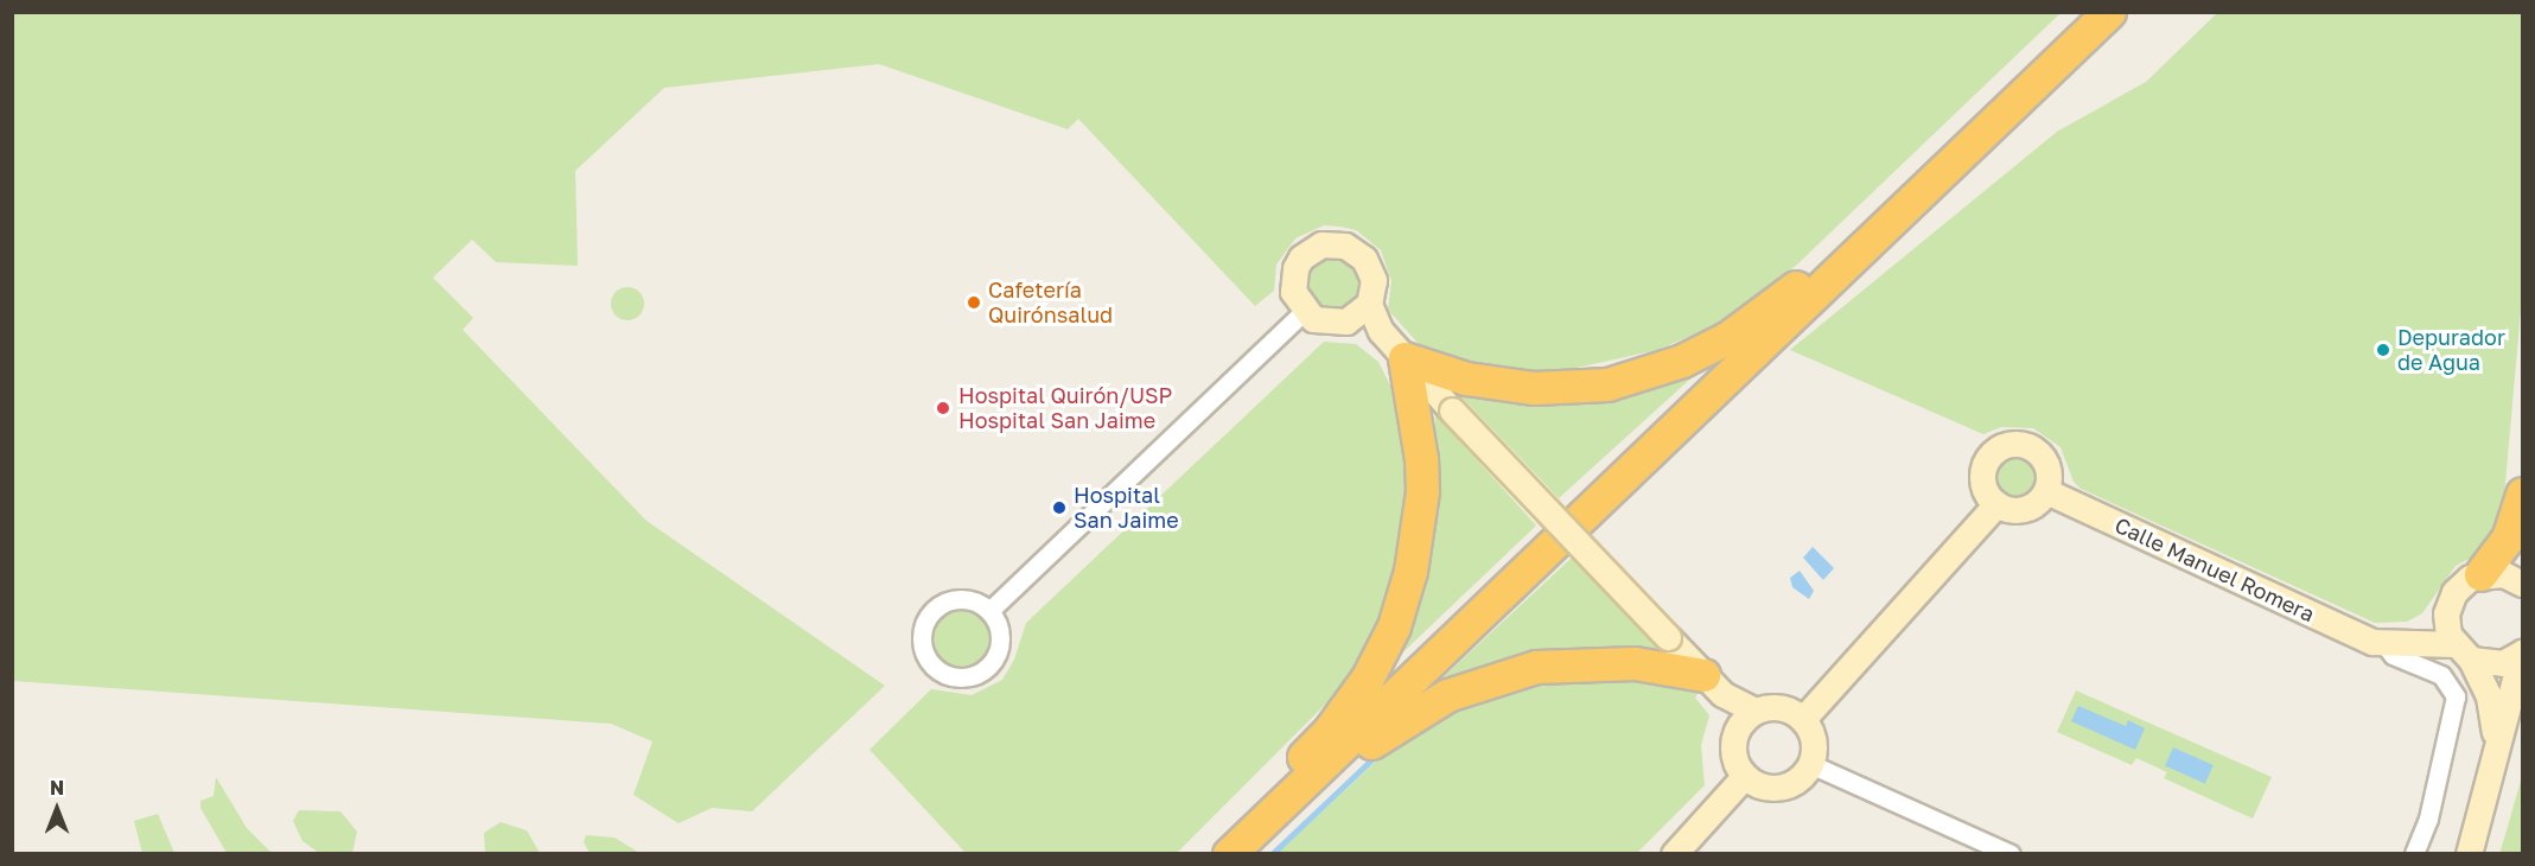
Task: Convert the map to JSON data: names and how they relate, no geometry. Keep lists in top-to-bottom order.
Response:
{
  "streets": {
    "main road": ["Calle Manuel Romera"]
  },
  "places": [
    "Cafetería Quirónsalud",
    "Depurador de Agua",
    "Hospital Quirón/USP Hospital San Jaime",
    "Hospital San Jaime"
  ],
  "north": "top"
}
